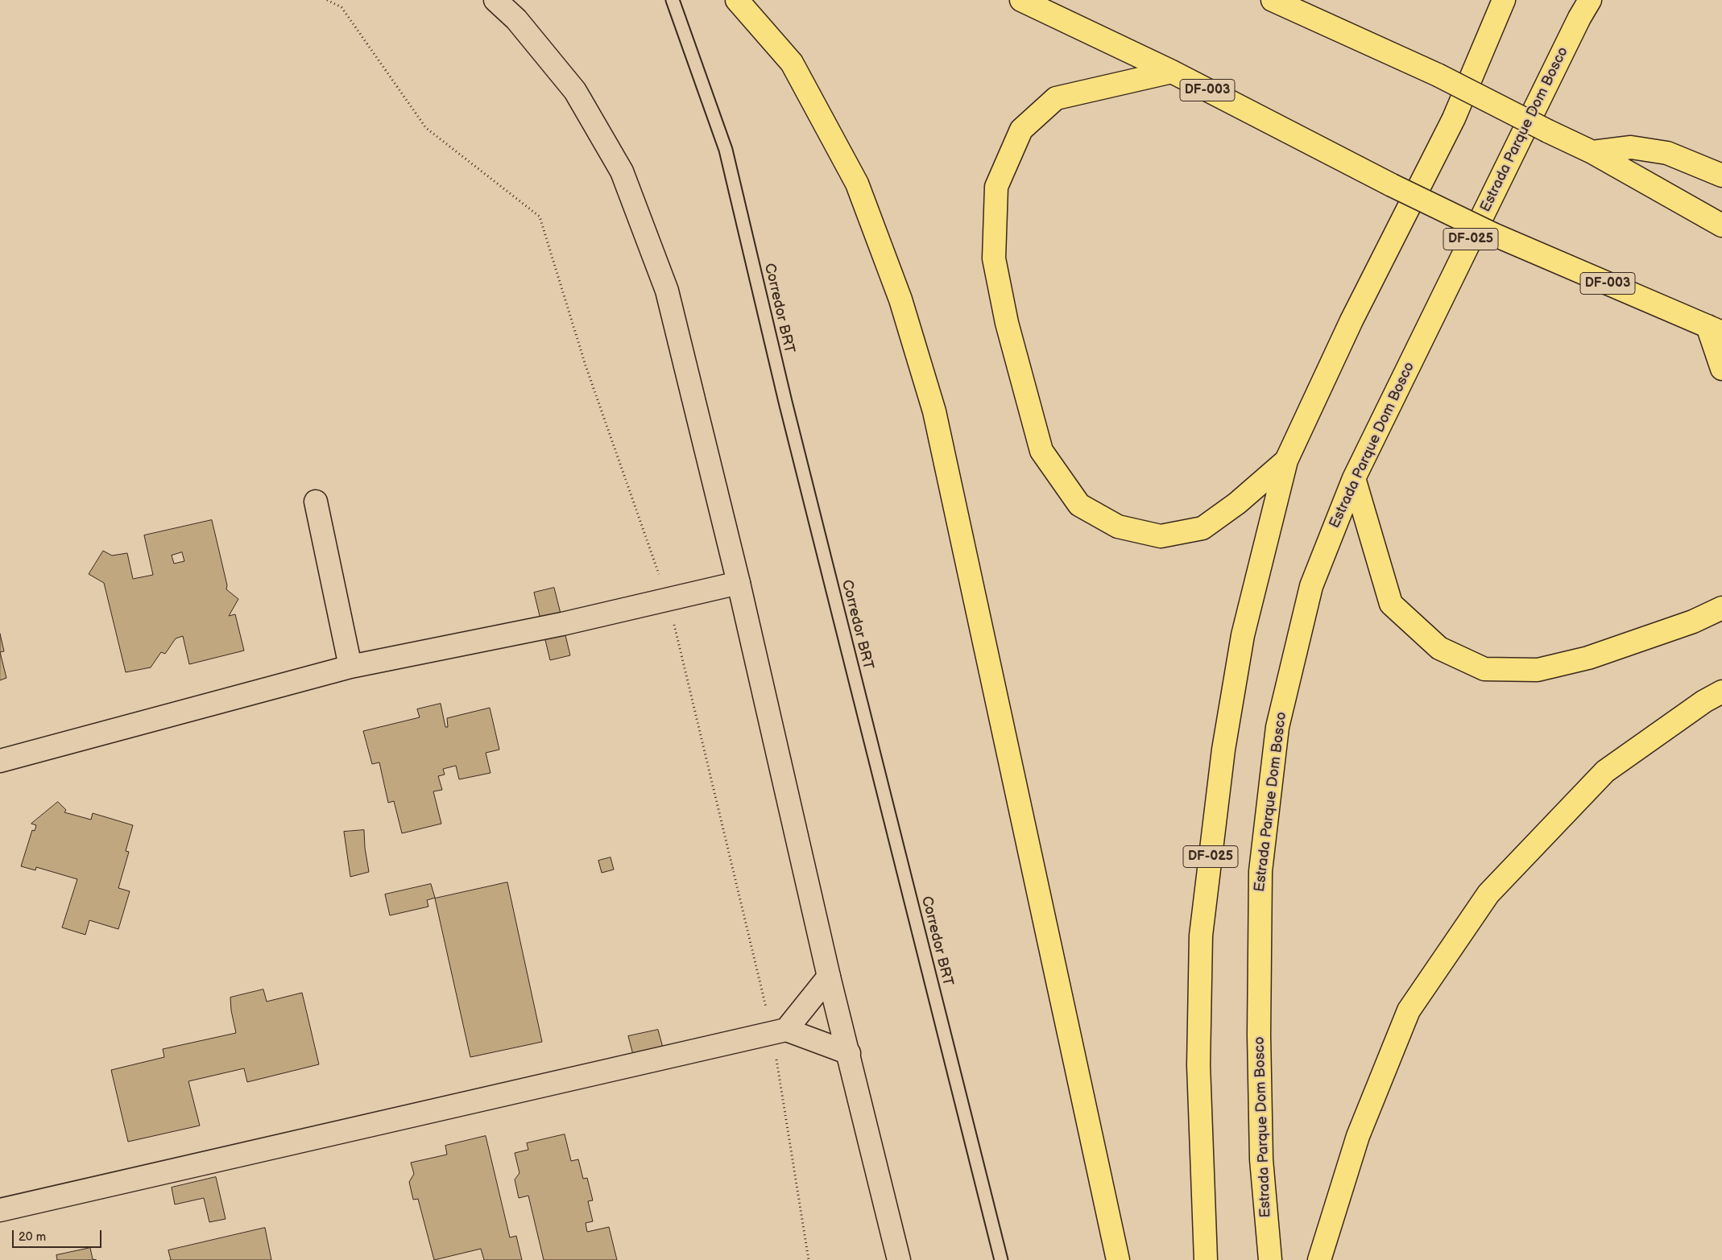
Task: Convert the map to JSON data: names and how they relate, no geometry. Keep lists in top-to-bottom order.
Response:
{
  "streets": {
    "highway": ["DF-003", "Estrada Parque Dom Bosco", "DF-025"],
    "lane": ["Corredor BRT"]
  },
  "scale_bar": "20 m"
}
